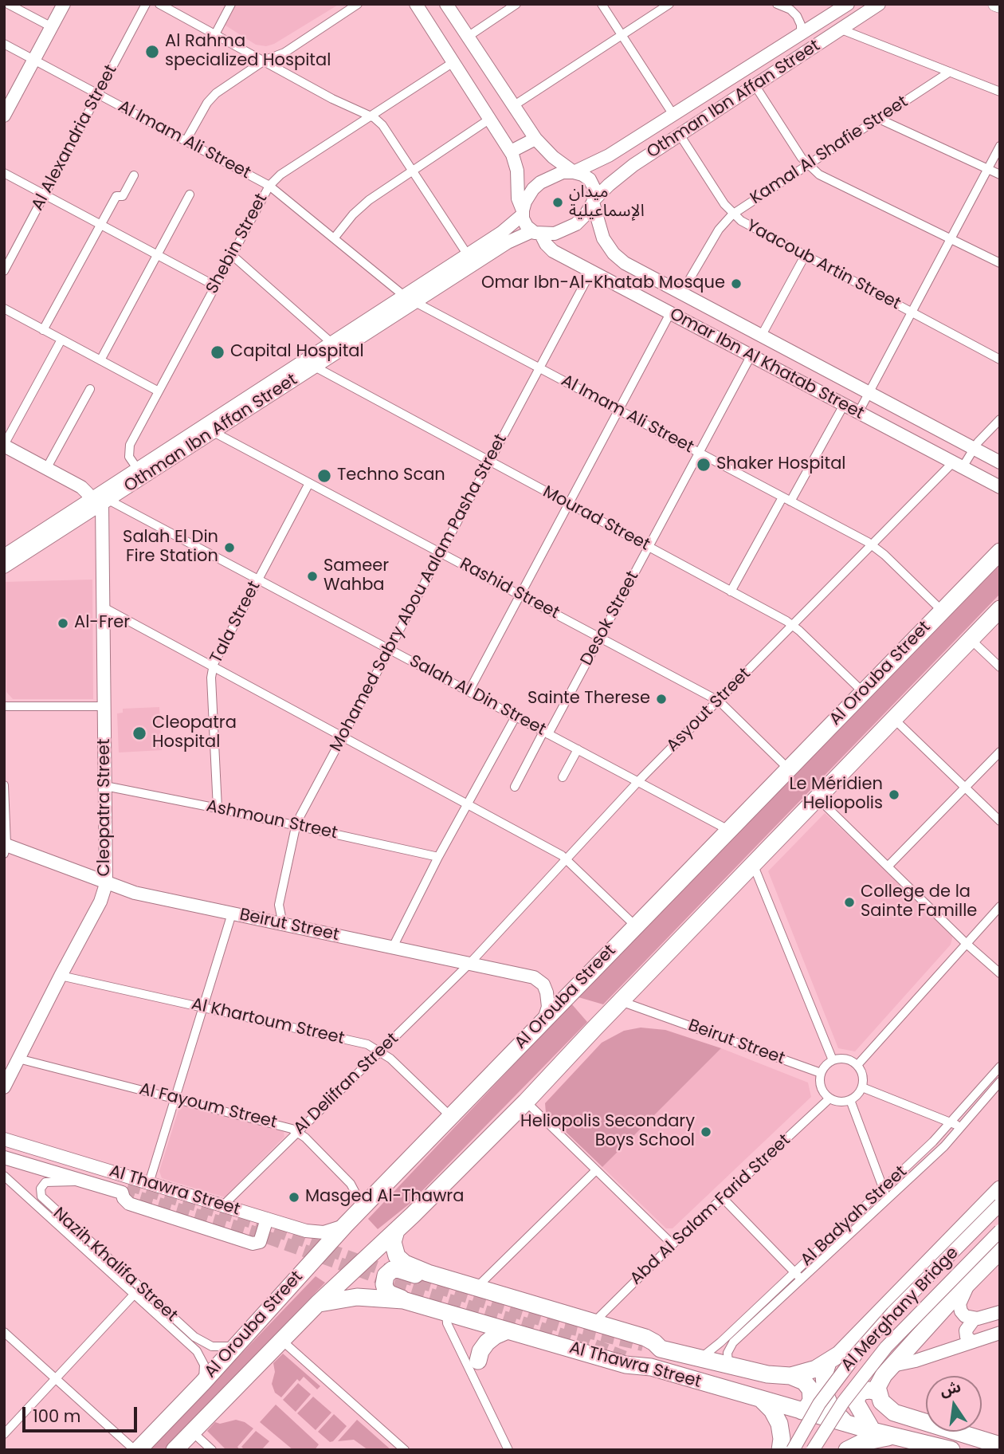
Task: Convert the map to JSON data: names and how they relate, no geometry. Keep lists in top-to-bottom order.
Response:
{
  "streets": {
    "highway": ["Al Orouba Street", "Al Thawra Street"],
    "main road": [
      "Othman Ibn Affan Street",
      "Omar Ibn Al Khatab Street",
      "Cleopatra Street",
      "Beirut Street",
      "Al Merghany Bridge"
    ],
    "street": [
      "Al Alexandria Street",
      "Al Imam Ali Street",
      "Kamal Al Shafie Street",
      "Shebin Street",
      "Yaacoub Artin Street",
      "Mourad Street",
      "Rashid Street",
      "Mohamed Sabry Abou Aalam Pasha Street",
      "Desok Street",
      "Tala Street",
      "Salah Al Din Street",
      "Asyout Street",
      "Ashmoun Street",
      "Al Khartoum Street",
      "Al Delifran Street",
      "Al Fayoum Street",
      "Abd Al Salam Farid Street",
      "Al Badyah Street",
      "Nazih Khalifa Street"
    ]
  },
  "crossings": [
    ["Othman Ibn Affan Street", "Al Imam Ali Street"],
    ["Othman Ibn Affan Street", "Shebin Street"],
    ["Othman Ibn Affan Street", "Yaacoub Artin Street"],
    ["Othman Ibn Affan Street", "Omar Ibn Al Khatab Street"],
    ["Othman Ibn Affan Street", "Mourad Street"],
    ["Othman Ibn Affan Street", "Rashid Street"],
    ["Othman Ibn Affan Street", "Salah Al Din Street"],
    ["Othman Ibn Affan Street", "Cleopatra Street"],
    ["Al Alexandria Street", "Al Imam Ali Street"],
    ["Al Imam Ali Street", "Shebin Street"],
    ["Al Imam Ali Street", "Mohamed Sabry Abou Aalam Pasha Street"],
    ["Al Imam Ali Street", "Desok Street"],
    ["Al Imam Ali Street", "Al Orouba Street"],
    ["Al Imam Ali Street", "Asyout Street"],
    ["Kamal Al Shafie Street", "Yaacoub Artin Street"],
    ["Kamal Al Shafie Street", "Omar Ibn Al Khatab Street"],
    ["Omar Ibn Al Khatab Street", "Mohamed Sabry Abou Aalam Pasha Street"],
    ["Omar Ibn Al Khatab Street", "Desok Street"],
    ["Omar Ibn Al Khatab Street", "Asyout Street"],
    ["Mourad Street", "Mohamed Sabry Abou Aalam Pasha Street"],
    ["Mourad Street", "Desok Street"],
    ["Mourad Street", "Al Orouba Street"],
    ["Mourad Street", "Asyout Street"],
    ["Rashid Street", "Mohamed Sabry Abou Aalam Pasha Street"],
    ["Rashid Street", "Desok Street"],
    ["Rashid Street", "Tala Street"],
    ["Rashid Street", "Al Orouba Street"],
    ["Rashid Street", "Asyout Street"],
    ["Mohamed Sabry Abou Aalam Pasha Street", "Salah Al Din Street"],
    ["Mohamed Sabry Abou Aalam Pasha Street", "Ashmoun Street"],
    ["Mohamed Sabry Abou Aalam Pasha Street", "Beirut Street"],
    ["Desok Street", "Salah Al Din Street"],
    ["Tala Street", "Salah Al Din Street"],
    ["Tala Street", "Ashmoun Street"],
    ["Al Orouba Street", "Salah Al Din Street"],
    ["Al Orouba Street", "Beirut Street"],
    ["Al Orouba Street", "Al Khartoum Street"],
    ["Al Orouba Street", "Al Fayoum Street"],
    ["Al Orouba Street", "Al Thawra Street"],
    ["Al Orouba Street", "Nazih Khalifa Street"],
    ["Salah Al Din Street", "Asyout Street"],
    ["Salah Al Din Street", "Cleopatra Street"],
    ["Asyout Street", "Beirut Street"],
    ["Asyout Street", "Al Delifran Street"],
    ["Cleopatra Street", "Ashmoun Street"],
    ["Cleopatra Street", "Beirut Street"],
    ["Cleopatra Street", "Al Khartoum Street"],
    ["Cleopatra Street", "Al Fayoum Street"],
    ["Beirut Street", "Al Delifran Street"],
    ["Beirut Street", "Abd Al Salam Farid Street"],
    ["Al Khartoum Street", "Al Delifran Street"],
    ["Al Delifran Street", "Al Fayoum Street"],
    ["Al Delifran Street", "Al Thawra Street"],
    ["Al Thawra Street", "Abd Al Salam Farid Street"],
    ["Al Thawra Street", "Al Badyah Street"],
    ["Al Thawra Street", "Nazih Khalifa Street"]
  ],
  "places": [
    "Al Rahma specialized Hospital",
    "ميدان الإسماعيلية",
    "Omar Ibn-Al-Khatab Mosque",
    "Capital Hospital",
    "Shaker Hospital",
    "Techno Scan",
    "Salah El Din Fire Station",
    "Sameer Wahba",
    "Al-Frer",
    "Sainte Therese",
    "Cleopatra Hospital",
    "Le Méridien Heliopolis",
    "College de la Sainte Famille",
    "Heliopolis Secondary Boys School",
    "Masged Al-Thawra"
  ],
  "scale_bar": "100 m",
  "north": "top"
}
